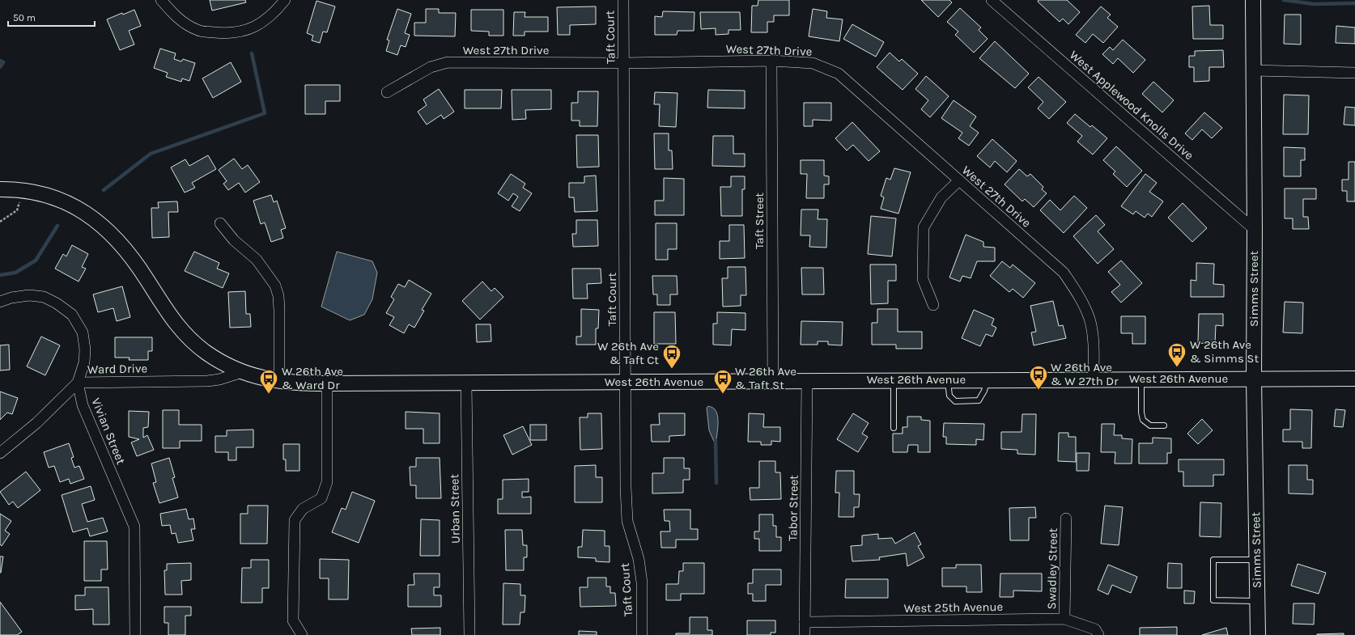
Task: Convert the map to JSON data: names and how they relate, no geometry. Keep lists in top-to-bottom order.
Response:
{
  "streets": {
    "street": [
      "Taft Court",
      "West 27th Drive",
      "West Applewood Knolls Drive",
      "Taft Street",
      "Simms Street",
      "Ward Drive",
      "West 26th Avenue",
      "Vivian Street",
      "Tabor Street",
      "Urban Street",
      "Swadley Street",
      "West 25th Avenue"
    ]
  },
  "crossings": [
    ["Taft Court", "West 27th Drive"],
    ["Taft Court", "West 26th Avenue"],
    ["West 27th Drive", "Taft Street"],
    ["West 27th Drive", "West 26th Avenue"],
    ["West Applewood Knolls Drive", "Simms Street"],
    ["Taft Street", "West 26th Avenue"],
    ["Simms Street", "West 26th Avenue"],
    ["Ward Drive", "West 26th Avenue"],
    ["Ward Drive", "Vivian Street"],
    ["West 26th Avenue", "Tabor Street"],
    ["West 26th Avenue", "Urban Street"],
    ["Tabor Street", "West 25th Avenue"],
    ["Swadley Street", "West 25th Avenue"]
  ],
  "places": {
    "bus stop": [
      "W 26th Ave & Simms St",
      "W 26th Ave & Taft Ct",
      "W 26th Ave & W 27th Dr",
      "W 26th Ave & Ward Dr",
      "W 26th Ave & Taft St"
    ]
  },
  "scale_bar": "50 m"
}
